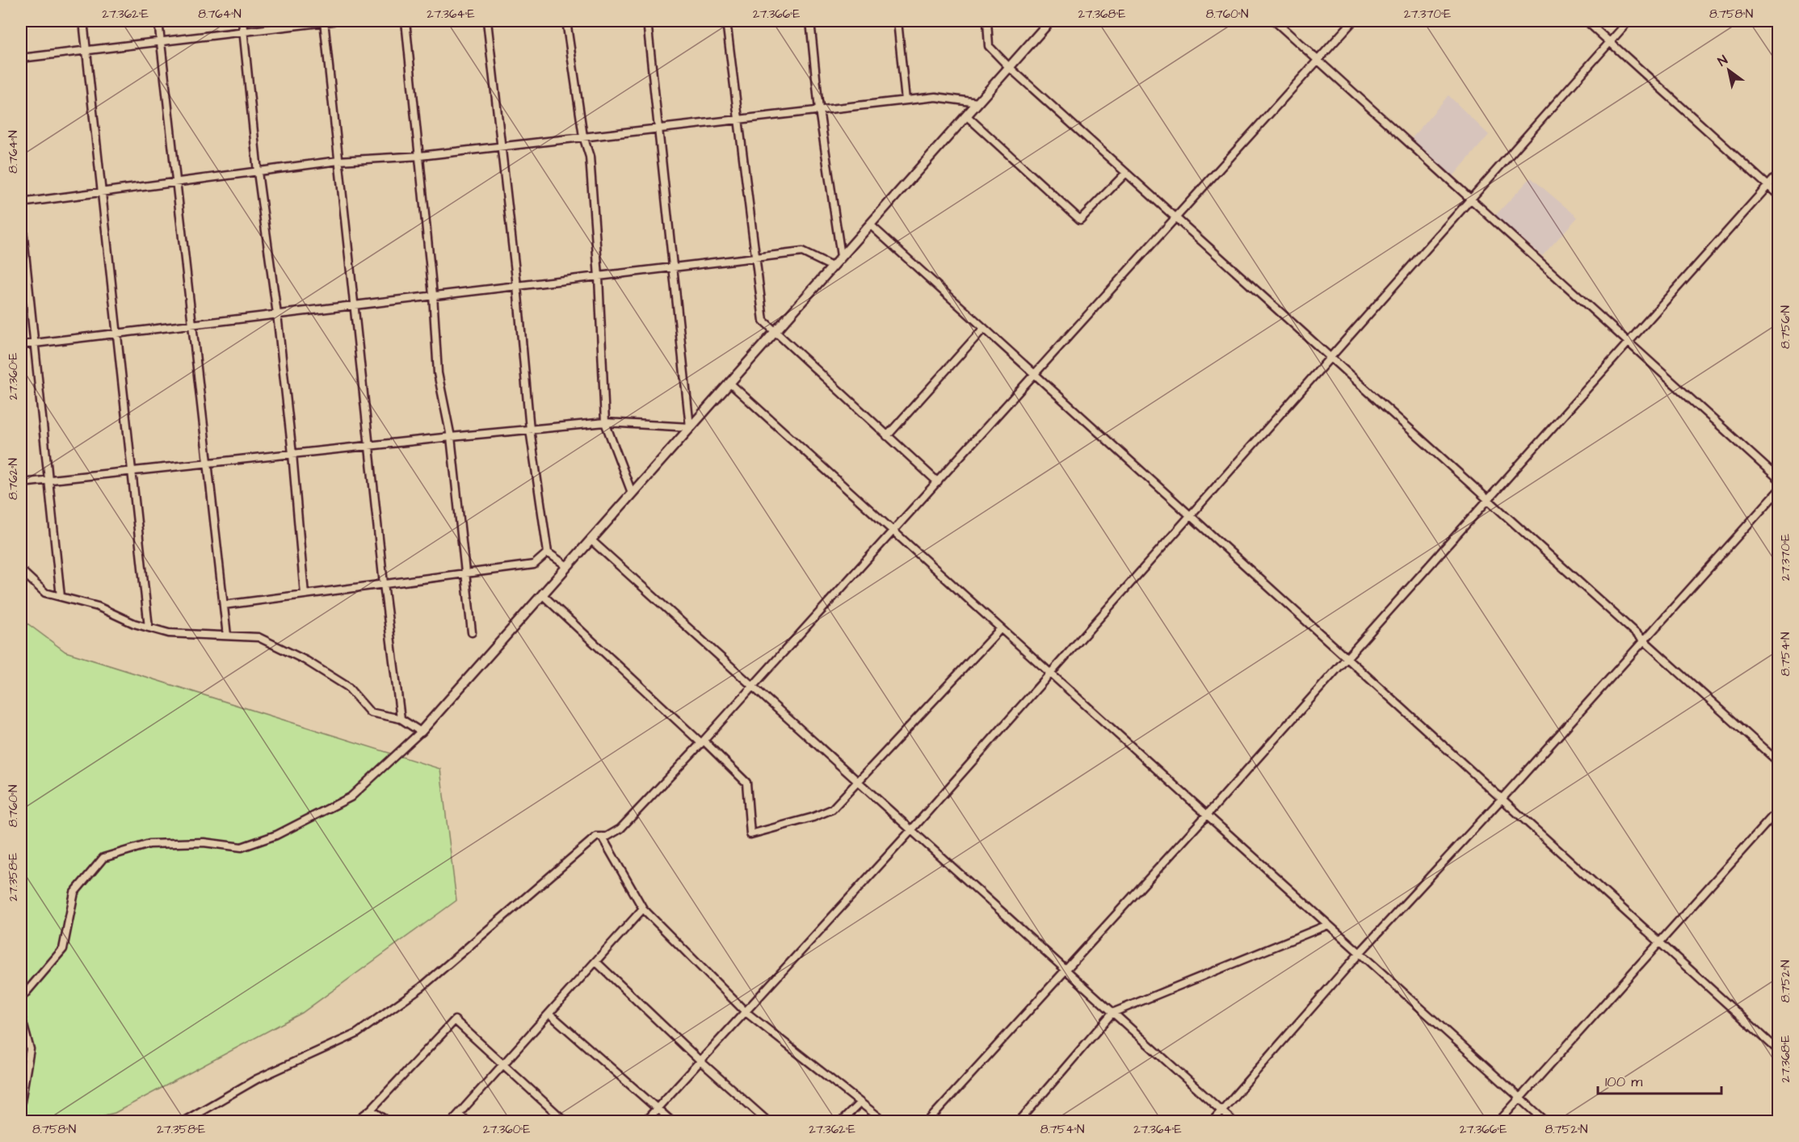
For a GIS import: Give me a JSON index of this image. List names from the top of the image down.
{
  "scale_bar": "100 m",
  "north": "top left",
  "coordinates": [
    "27.362°E",
    "8.764°N",
    "27.364°E",
    "27.366°E",
    "27.368°E",
    "8.760°N",
    "27.370°E",
    "8.758°N",
    "8.756°N",
    "27.360°E",
    "8.762°N",
    "8.754°N",
    "27.358°E",
    "8.752°N"
  ]
}
